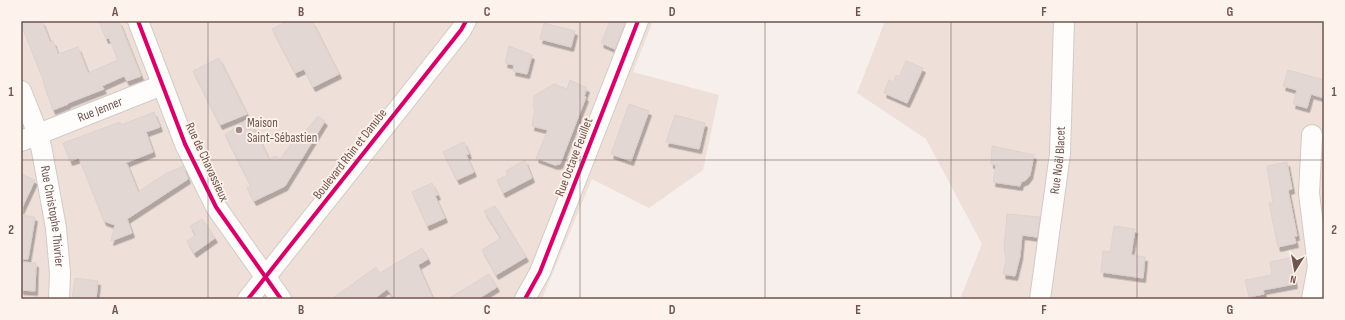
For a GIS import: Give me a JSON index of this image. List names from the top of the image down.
{
  "streets": {
    "street": [
      "Rue Jenner",
      "Boulevard Rhin et Danube",
      "Rue Octave Feuillet",
      "Rue Noël Blacet",
      "Rue de Chavassieux",
      "Rue Christophe Thivrier"
    ]
  },
  "crossings": [
    ["Rue Jenner", "Rue de Chavassieux"],
    ["Rue Jenner", "Rue Christophe Thivrier"],
    ["Boulevard Rhin et Danube", "Rue de Chavassieux"]
  ],
  "places": ["Maison Saint-Sébastien"],
  "north": "bottom",
  "grid": {
    "columns": [
      "A",
      "B",
      "C",
      "D",
      "E",
      "F",
      "G"
    ],
    "rows": ["1", "2"]
  }
}
